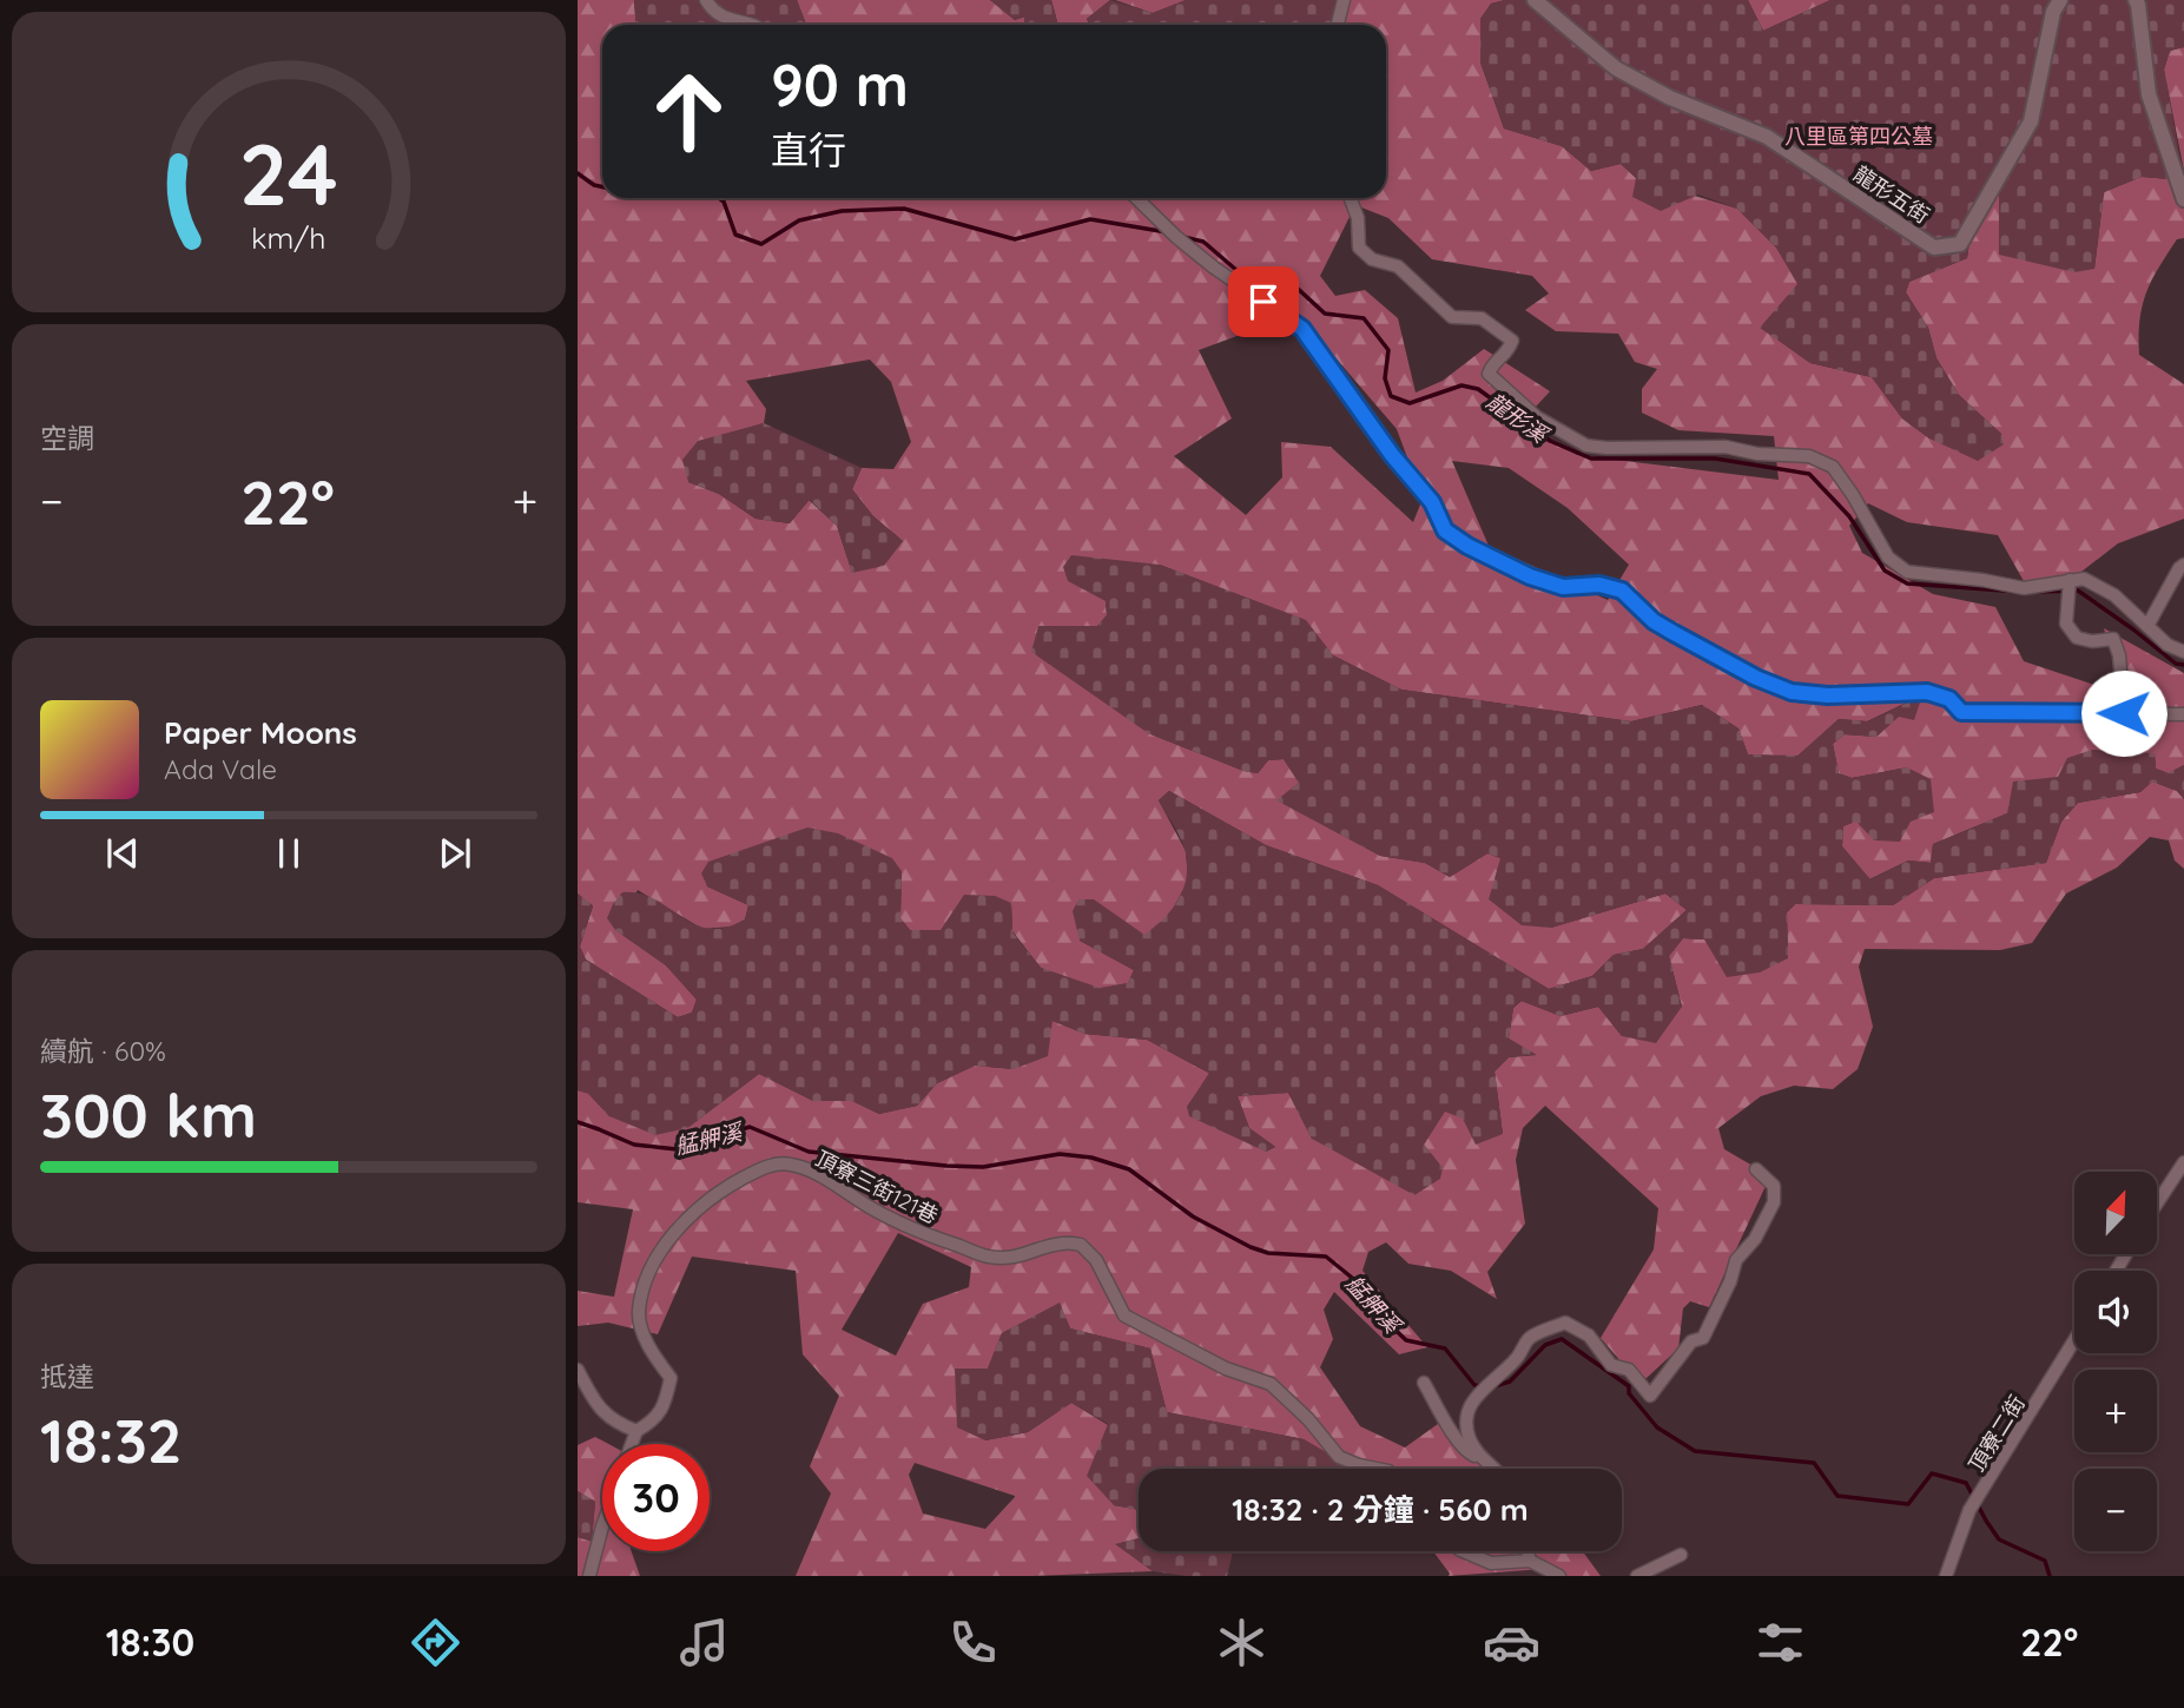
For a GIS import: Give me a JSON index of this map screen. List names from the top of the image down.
{
  "streets": {
    "street": ["龍形五街", "頂寮三街121巷", "頂寮二街"]
  },
  "water": ["龍形溪", "艋舺溪"],
  "parks": ["八里區第四公墓"],
  "north": "top right",
  "page": {
    "turn": ["90 m", "直行"],
    "tile": [
      "空調",
      ["續航 · 60%", "300 km"],
      ["抵達", "18:32"]
    ],
    "heat": ["−", "22°", "+"],
    "song": ["Paper Moons", "Ada Vale"],
    "map_buttons": ["+", "−"],
    "limit": "30",
    "trip": "18:32 · 2 分鐘 · 560 m",
    "tabs": ["18:30", "22°"],
    "gauge": ["24", "km/h"]
  }
}
